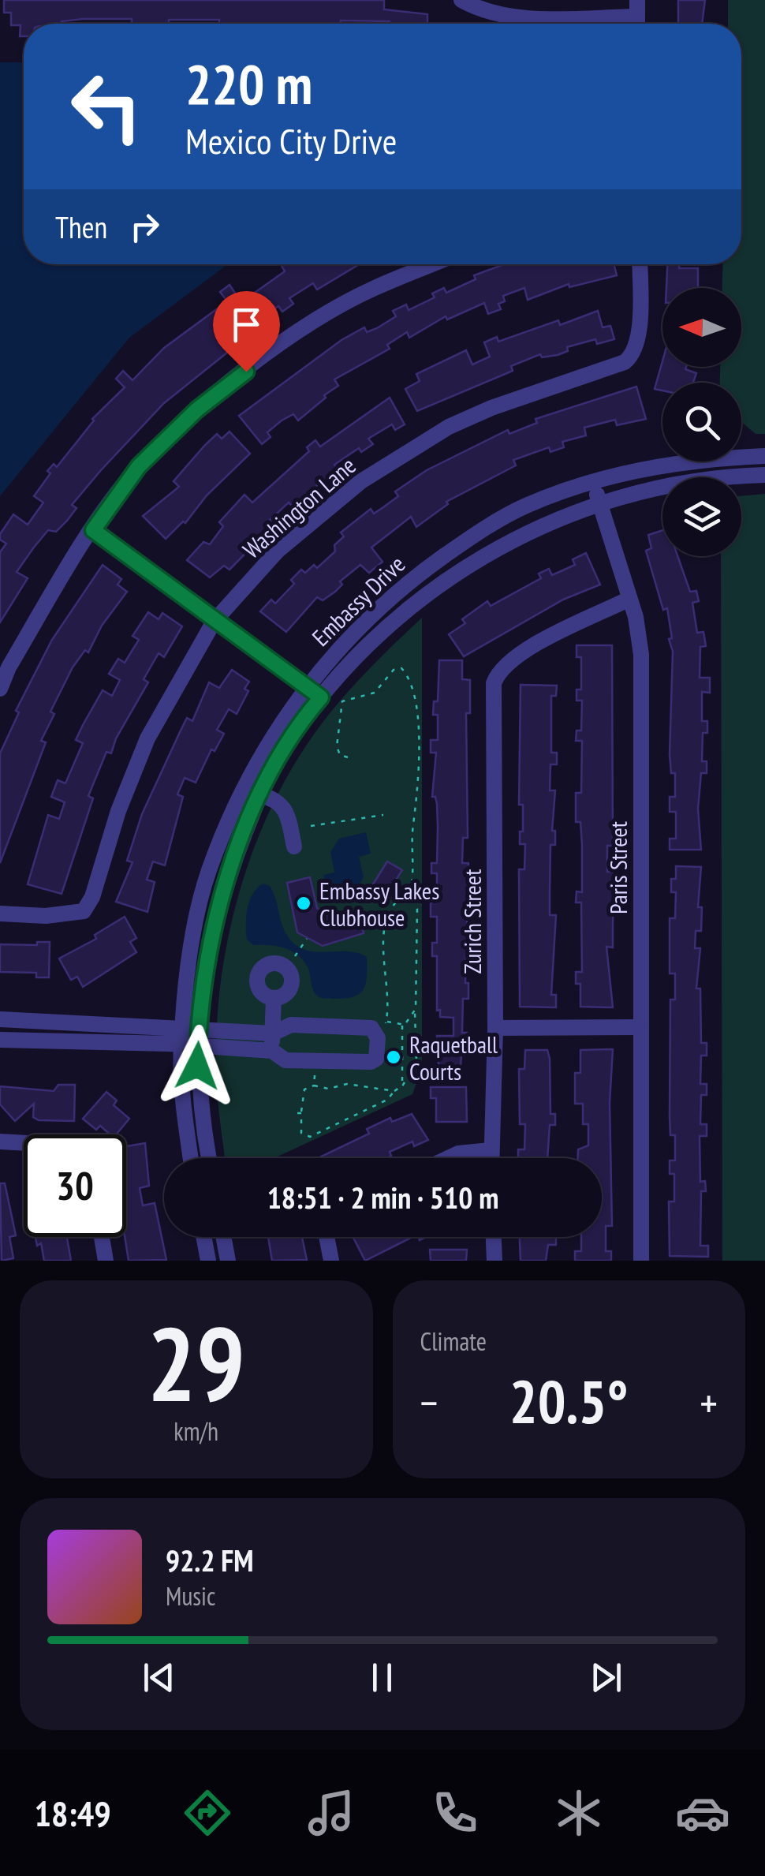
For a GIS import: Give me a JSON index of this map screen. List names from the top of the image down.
{
  "streets": {
    "street": [
      "Washington Lane",
      "Embassy Drive",
      "Paris Street",
      "Zurich Street"
    ]
  },
  "crossings": [
    ["Embassy Drive", "Paris Street"],
    ["Paris Street", "Zurich Street"]
  ],
  "places": ["Embassy Lakes Clubhouse", "Raquetball Courts"],
  "north": "left",
  "page": {
    "turn": ["220 m", "Mexico City Drive"],
    "then": "Then",
    "limit": "30",
    "trip": "18:51 · 2 min · 510 m",
    "tile": [
      ["29", "km/h"],
      "Climate"
    ],
    "heat": ["−", "20.5°", "+"],
    "song": ["92.2 FM", "Music"],
    "tabs": "18:49"
  }
}
